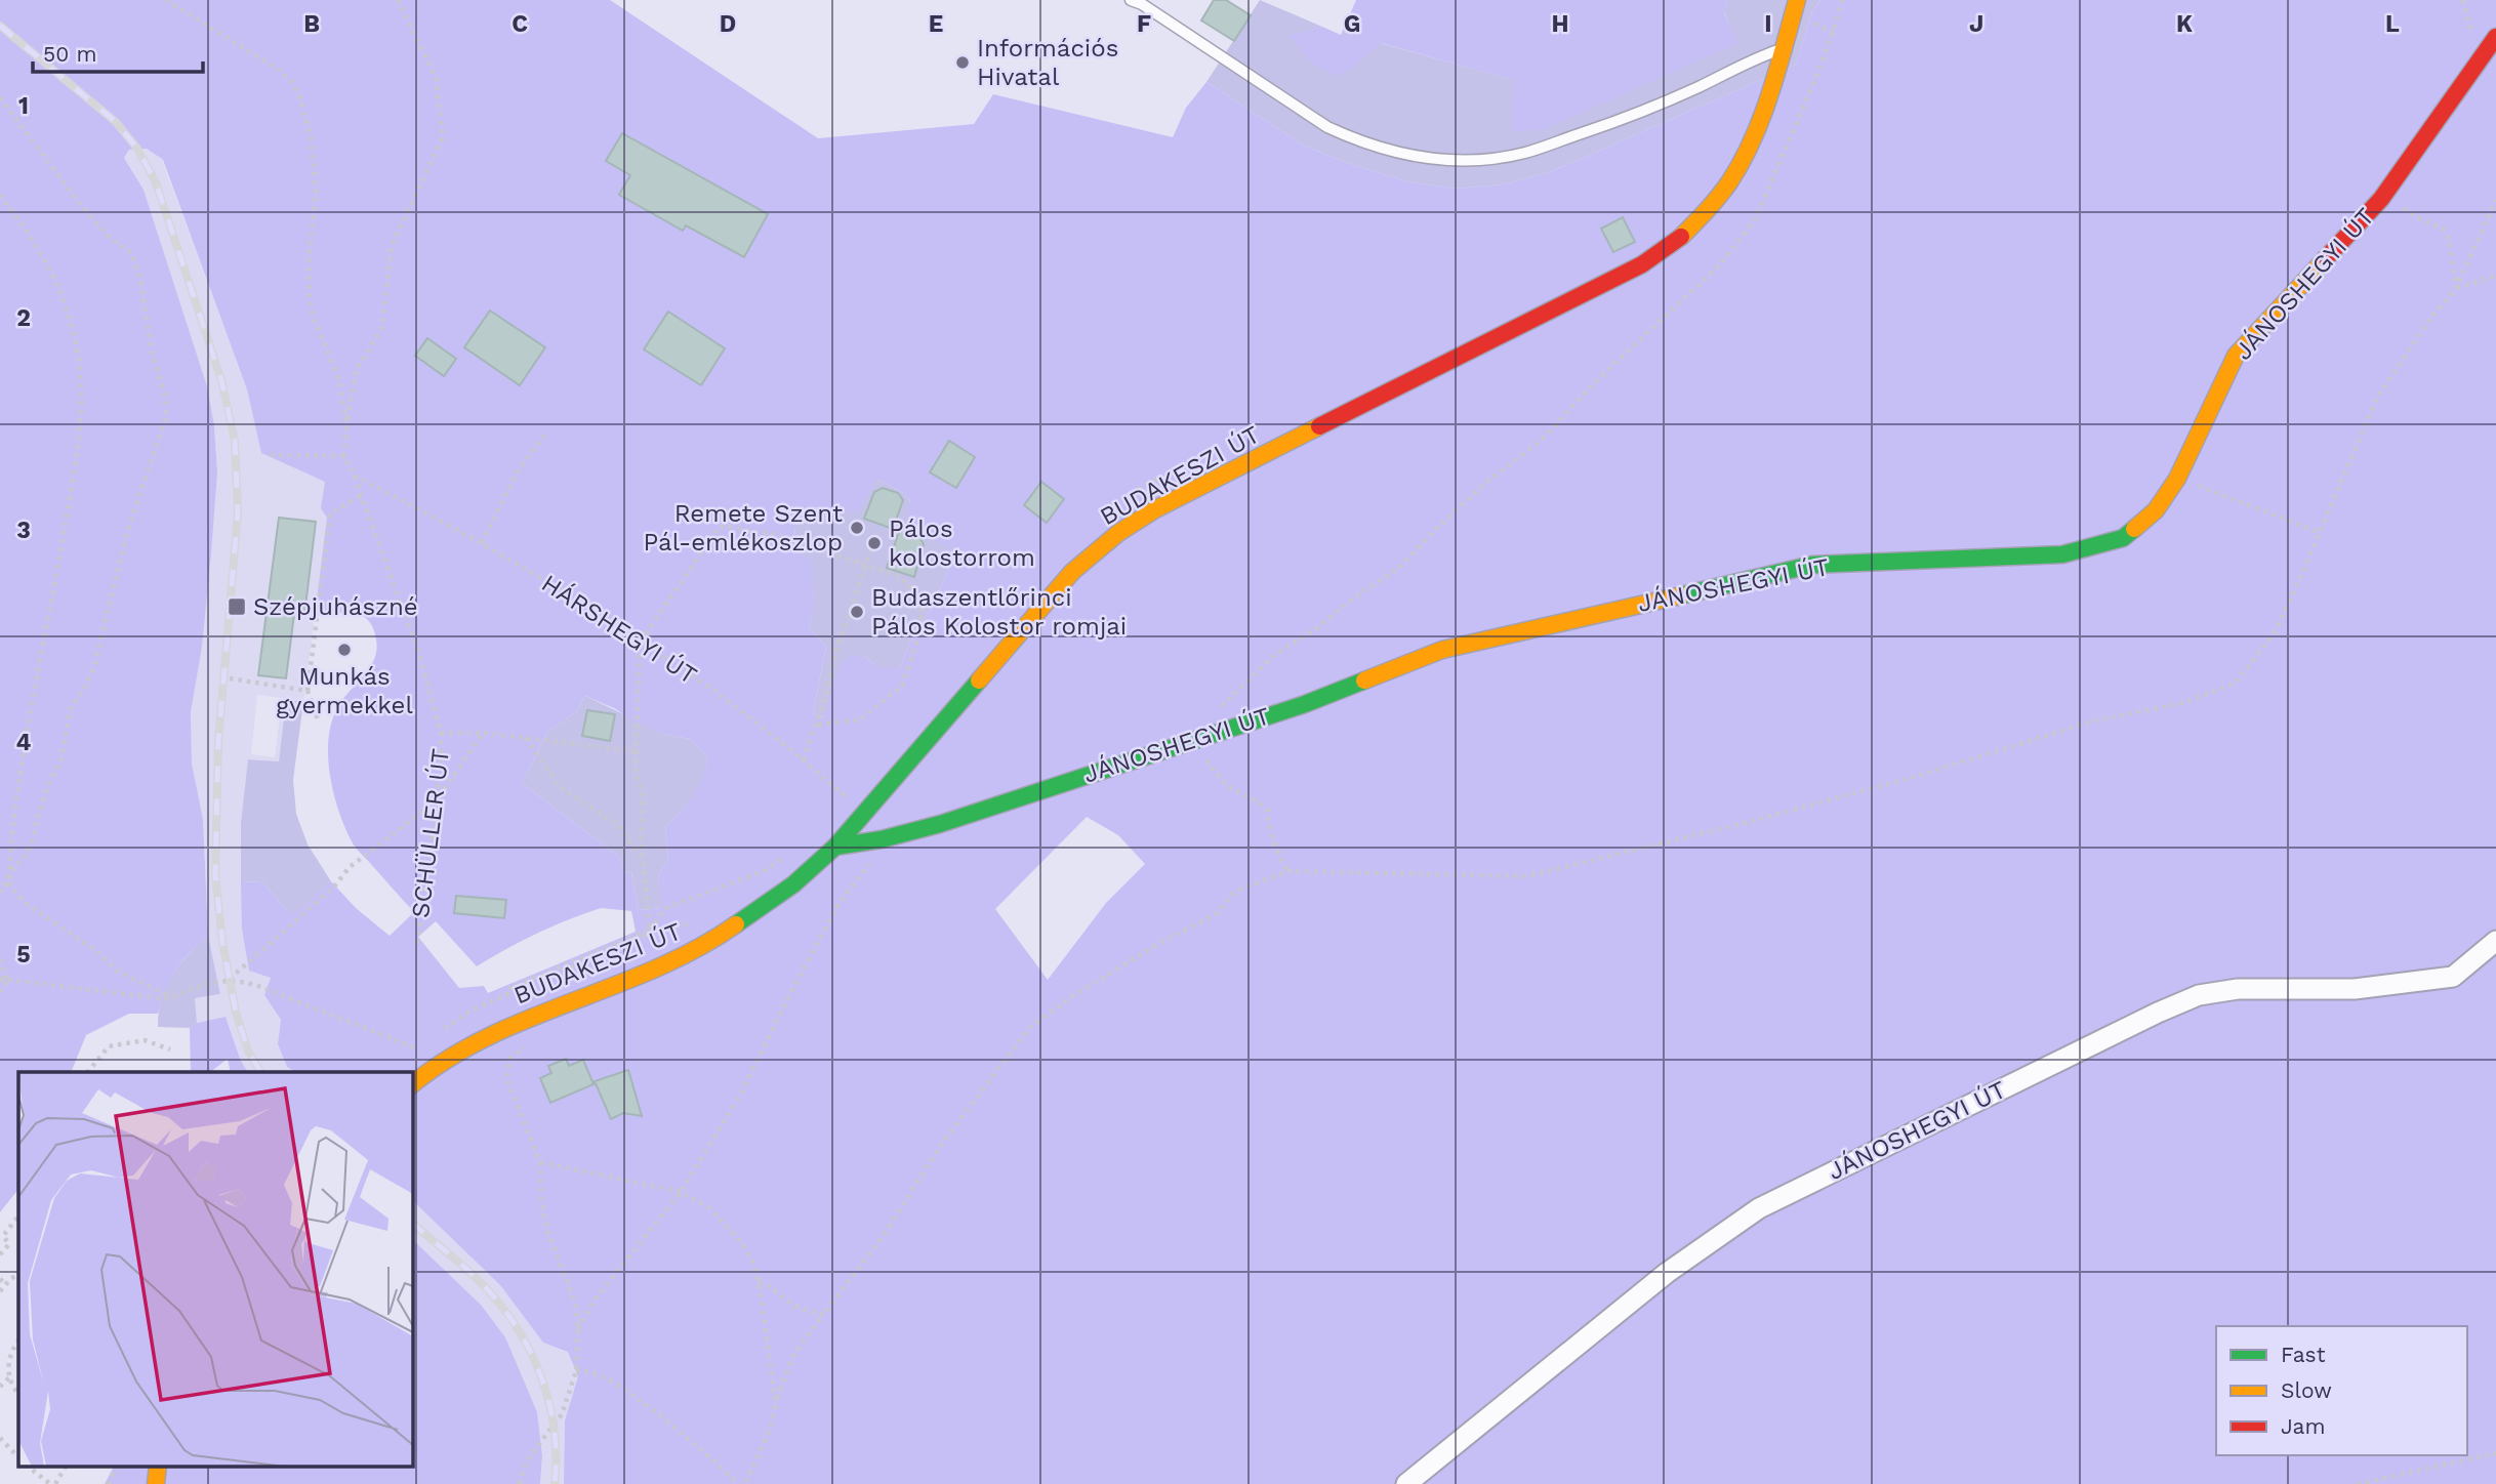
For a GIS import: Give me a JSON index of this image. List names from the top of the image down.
{
  "streets": {
    "street": ["JÁNOSHEGYI ÚT", "BUDAKESZI ÚT"],
    "path": ["HÁRSHEGYI ÚT", "SCHÜLLER ÚT"]
  },
  "crossings": [
    ["JÁNOSHEGYI ÚT", "BUDAKESZI ÚT"],
    ["BUDAKESZI ÚT", "HÁRSHEGYI ÚT"],
    ["HÁRSHEGYI ÚT", "SCHÜLLER ÚT"]
  ],
  "places": {
    "other": [
      "Információs Hivatal",
      "Remete Szent Pál-emlékoszlop",
      "Pálos kolostorrom",
      "Budaszentlőrinci Pálos Kolostor romjai",
      "Munkás gyermekkel"
    ],
    "transit": ["Szépjuhászné"]
  },
  "legend": ["Fast", "Slow", "Jam"],
  "scale_bar": "50 m",
  "grid": {
    "columns": [
      "B",
      "C",
      "D",
      "E",
      "F",
      "G",
      "H",
      "I",
      "J",
      "K",
      "L"
    ],
    "rows": [
      "1",
      "2",
      "3",
      "4",
      "5"
    ]
  }
}
